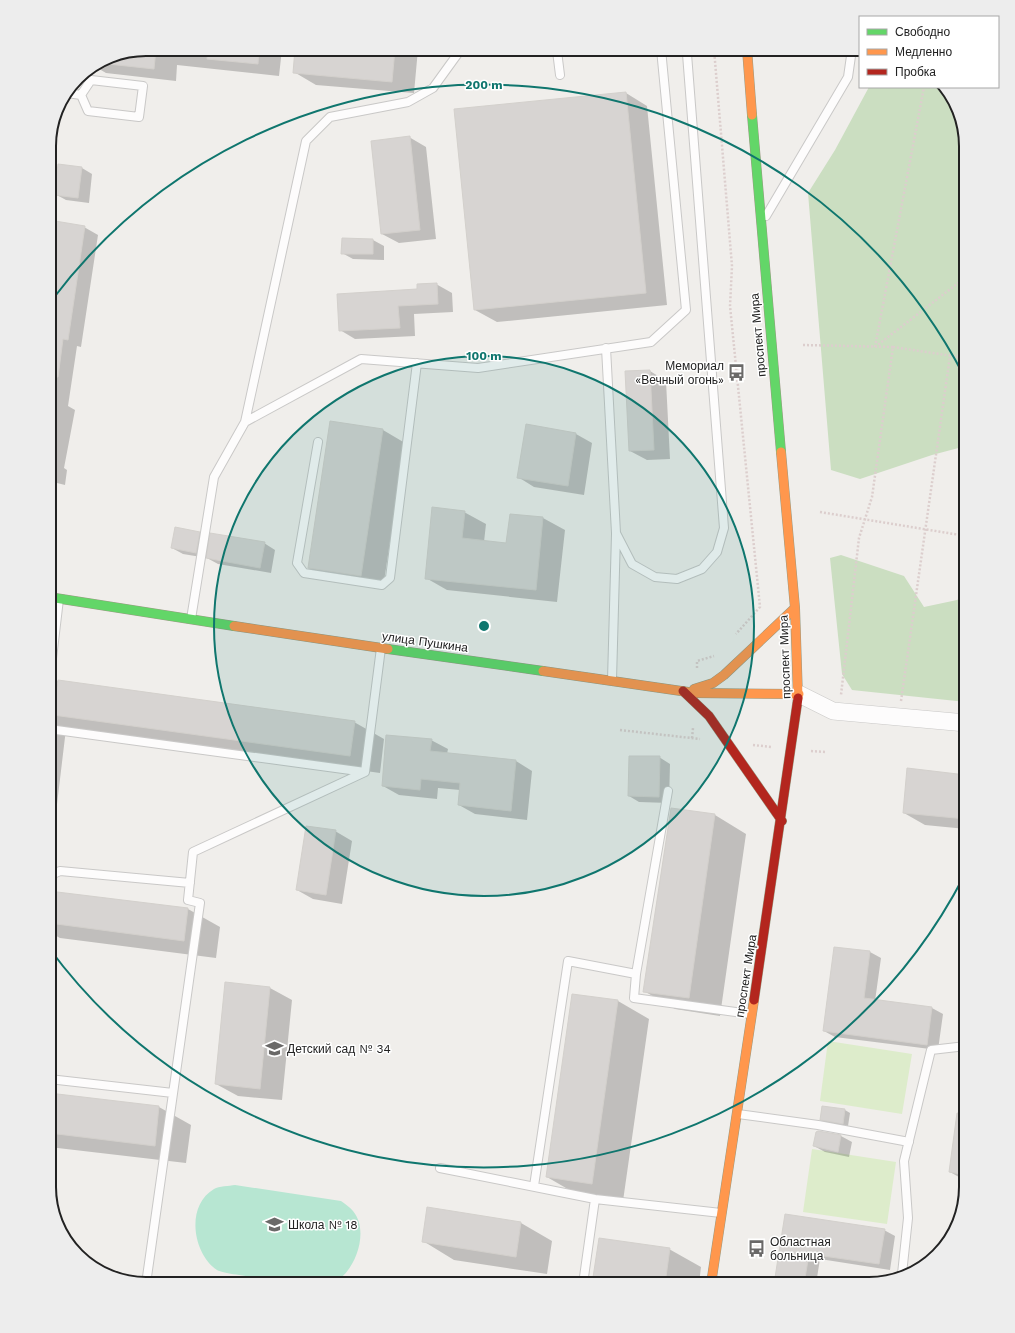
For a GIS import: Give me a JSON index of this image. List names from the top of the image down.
{
  "streets": {
    "main road": ["проспект Мира", "улица Пушкина"]
  },
  "crossings": [
    ["проспект Мира", "улица Пушкина"]
  ],
  "places": {
    "bus stop": ["Мемориал «Вечный огонь»", "Областная больница"],
    "school or university": ["Детский сад № 34", "Школа № 18"]
  },
  "legend": ["Свободно", "Медленно", "Пробка"],
  "rings": ["200 m", "100 m"]
}
